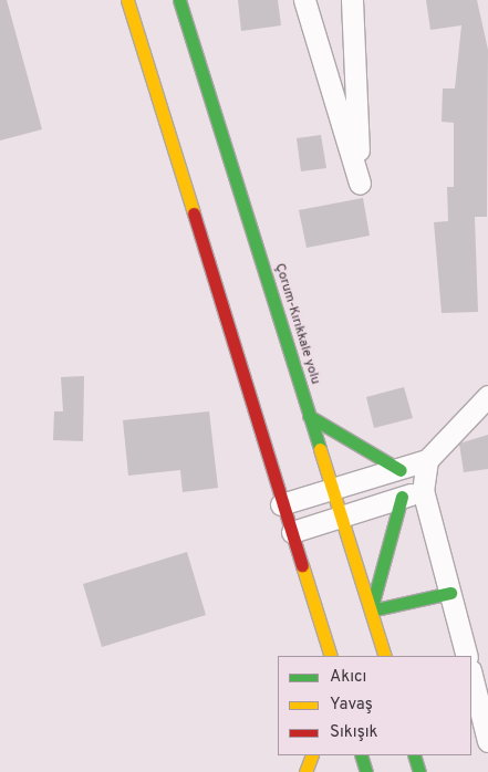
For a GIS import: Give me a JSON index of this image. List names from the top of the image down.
{
  "streets": {
    "highway": ["Çorum-Kırıkkale yolu"]
  },
  "legend": ["Akıcı", "Yavaş", "Sıkışık"]
}
